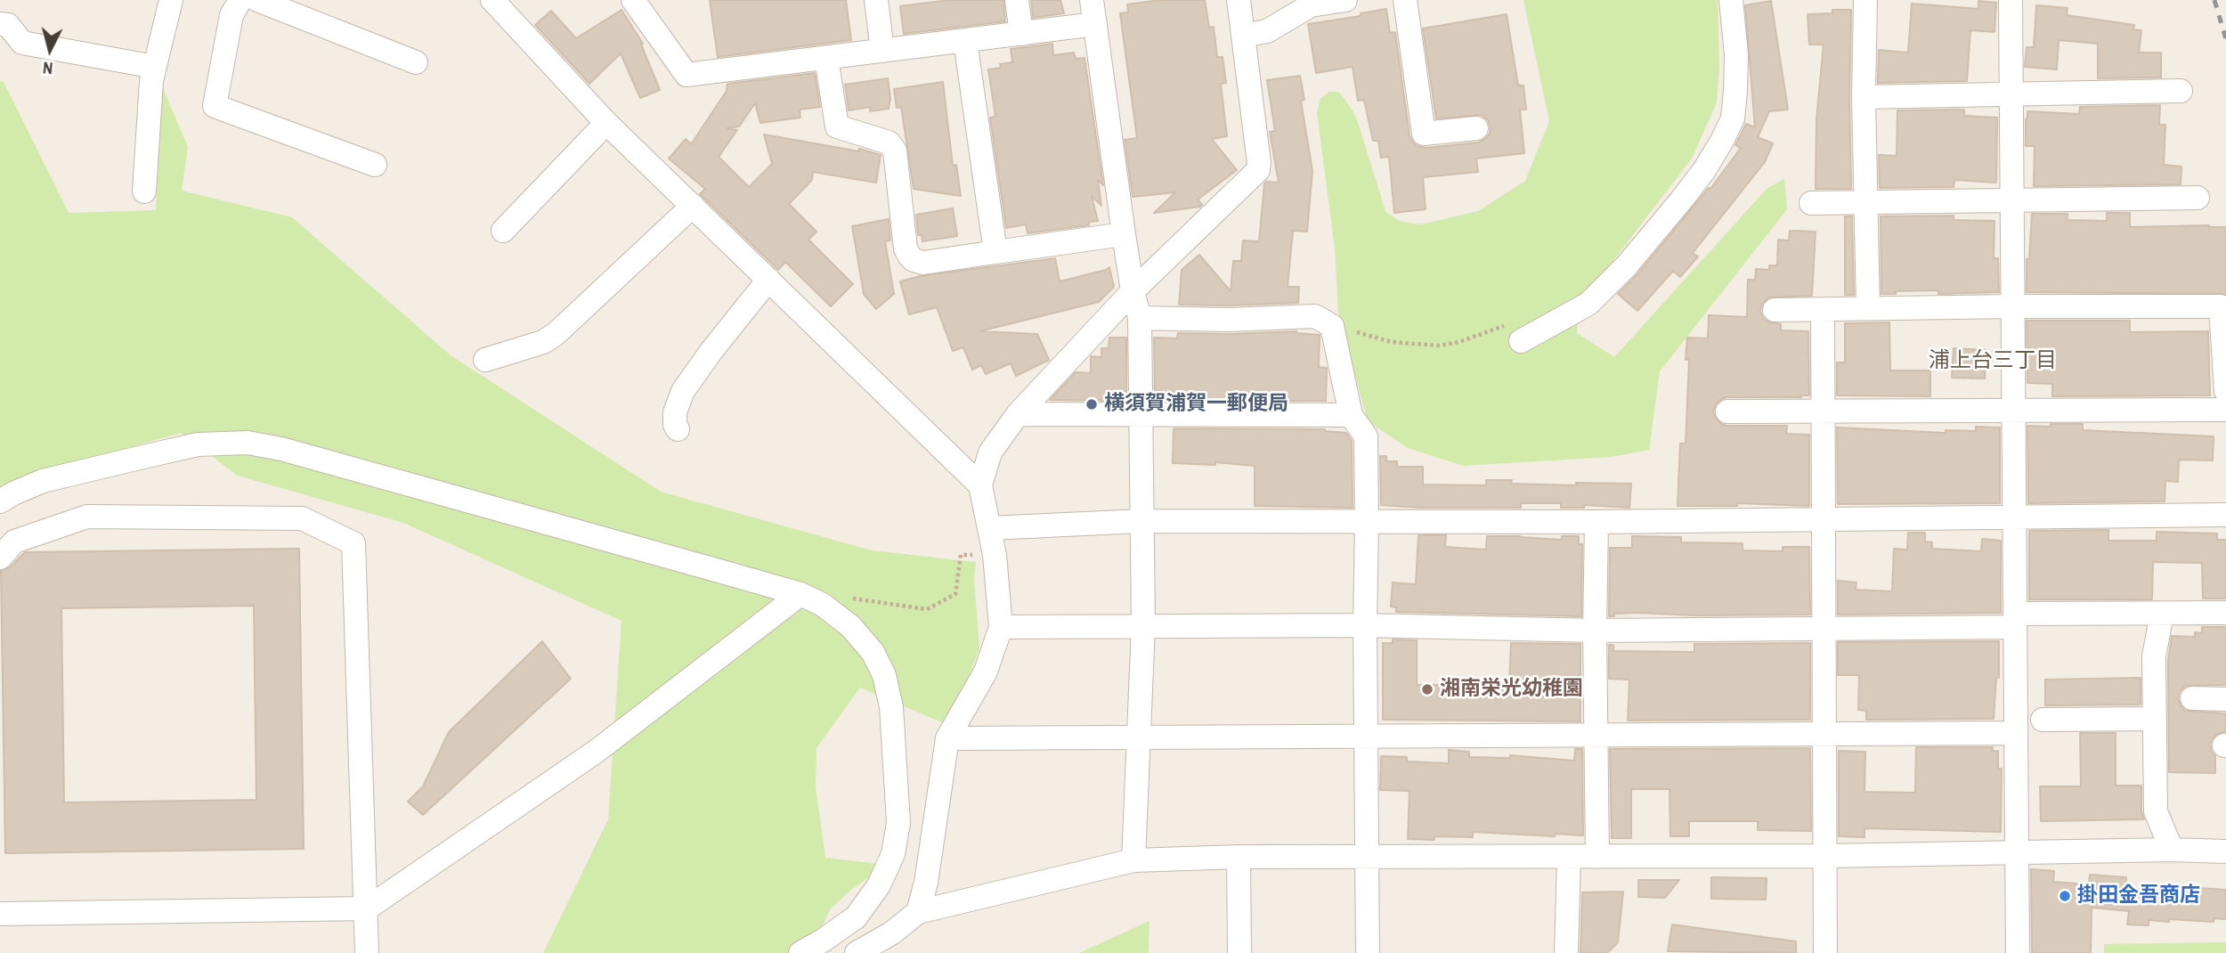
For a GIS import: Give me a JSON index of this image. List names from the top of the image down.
{
  "districts": ["浦上台三丁目"],
  "places": ["横須賀浦賀一郵便局", "湘南栄光幼稚園", "掛田金吾商店"],
  "north": "bottom"
}
